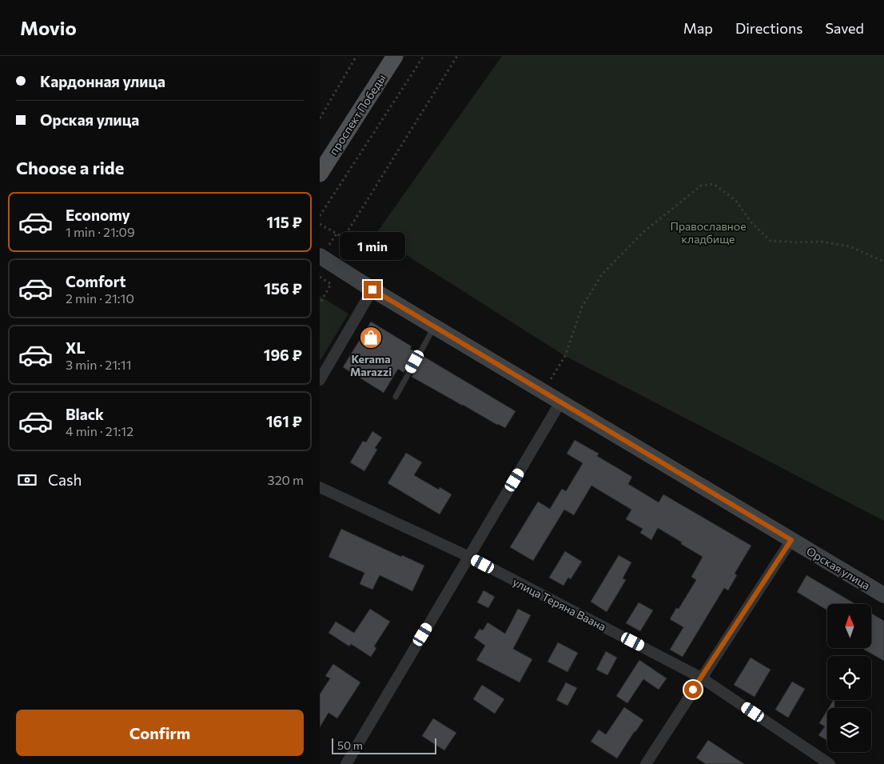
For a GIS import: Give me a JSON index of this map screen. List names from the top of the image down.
{
  "streets": {
    "main road": ["проспект Победы", "Орская улица"],
    "street": ["улица Теряна Ваана"]
  },
  "parks": ["Православное кладбище"],
  "places": {
    "shop": ["Kerama Marazzi"]
  },
  "scale_bar": "50 m",
  "north": "top",
  "page": {
    "header": "Movio",
    "nav": ["Map", "Directions", "Saved"],
    "banner": ["Кардонная улица", "Орская улица"],
    "heading": "Choose a ride",
    "list": [
      {
        "name": "Economy",
        "note": "1 min · 21:09",
        "value": "115 ₽"
      },
      {
        "name": "Comfort",
        "note": "2 min · 21:10",
        "value": "156 ₽"
      },
      {
        "name": "XL",
        "note": "3 min · 21:11",
        "value": "196 ₽"
      },
      {
        "name": "Black",
        "note": "4 min · 21:12",
        "value": "161 ₽"
      }
    ],
    "bubble": "1 min",
    "pay": ["Cash", "320 m"],
    "buttons": "Confirm",
    "scale": "50 m"
  }
}
